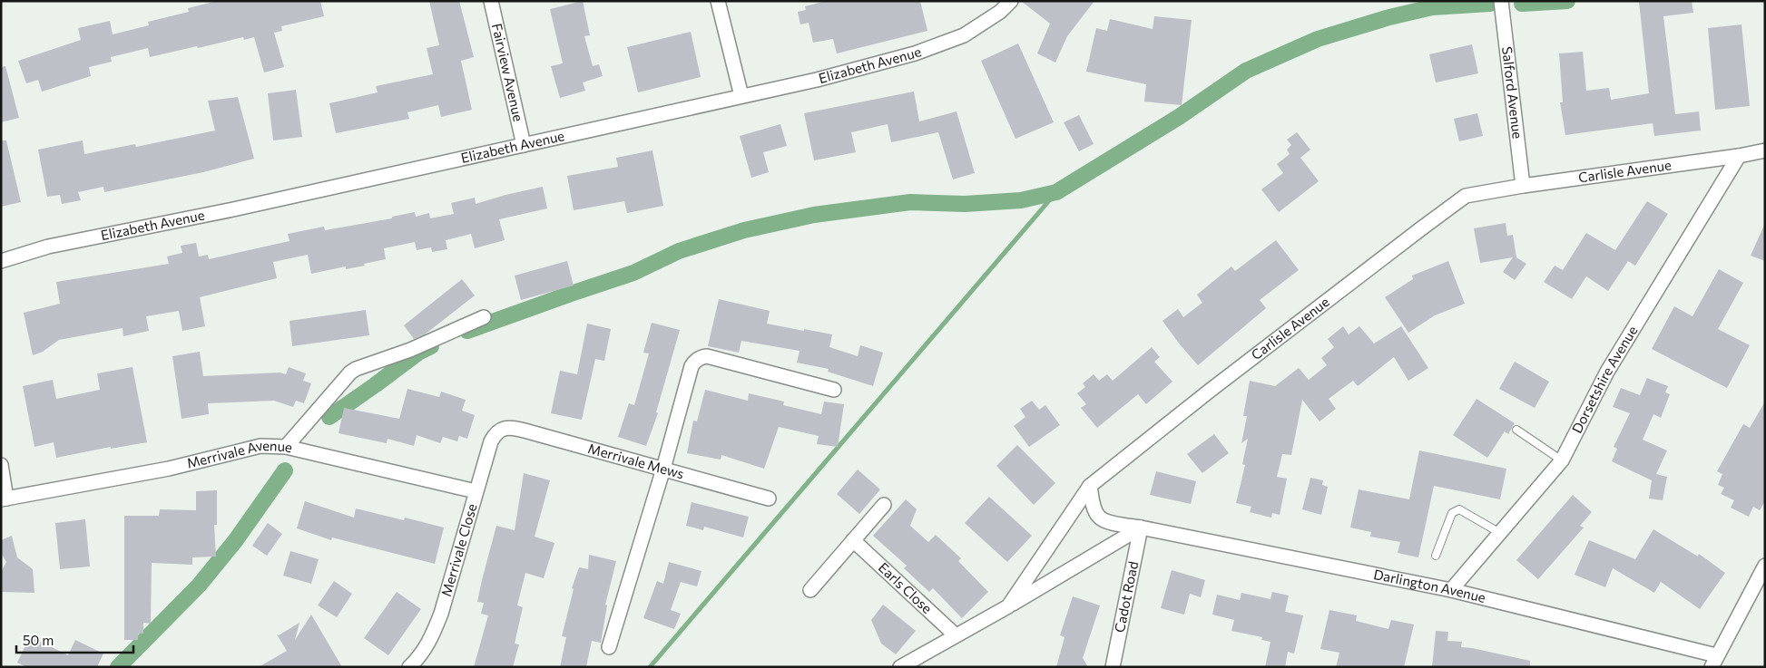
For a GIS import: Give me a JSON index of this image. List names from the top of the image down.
{
  "streets": {
    "street": [
      "Elizabeth Avenue",
      "Fairview Avenue",
      "Salford Avenue",
      "Carlisle Avenue",
      "Dorsetshire Avenue",
      "Merrivale Avenue",
      "Merrivale Mews",
      "Merrivale Close",
      "Darlington Avenue",
      "Earls Close",
      "Cadot Road"
    ]
  },
  "crossings": [
    ["Elizabeth Avenue", "Fairview Avenue"],
    ["Salford Avenue", "Carlisle Avenue"],
    ["Carlisle Avenue", "Dorsetshire Avenue"],
    ["Carlisle Avenue", "Darlington Avenue"],
    ["Carlisle Avenue", "Earls Close"],
    ["Dorsetshire Avenue", "Darlington Avenue"],
    ["Merrivale Avenue", "Merrivale Close"],
    ["Merrivale Mews", "Merrivale Close"],
    ["Darlington Avenue", "Cadot Road"]
  ],
  "scale_bar": "50 m"
}
